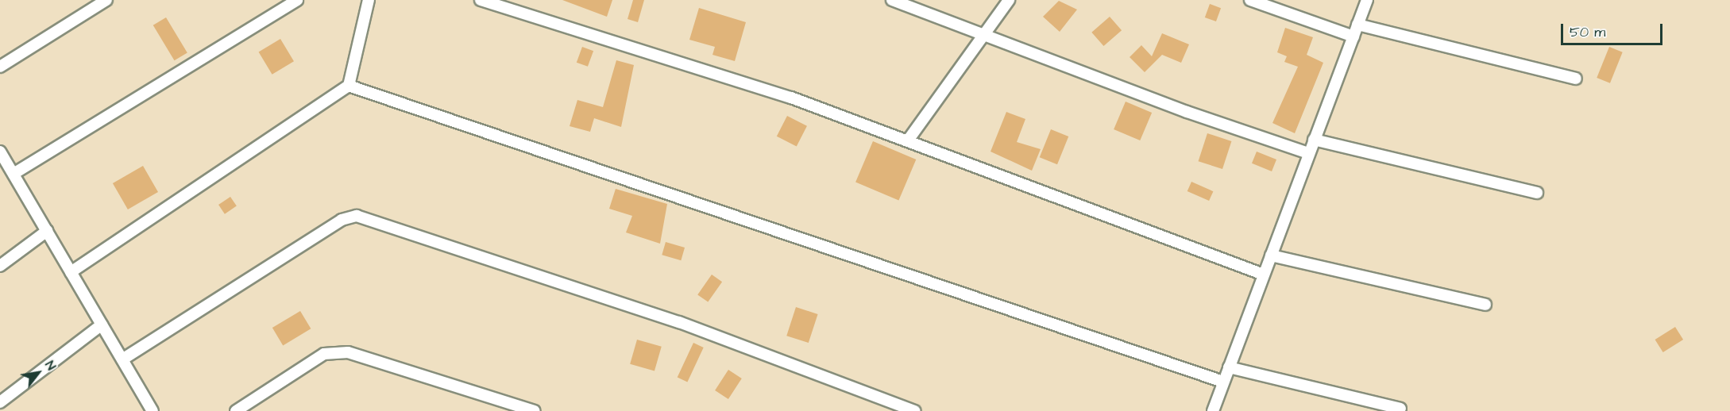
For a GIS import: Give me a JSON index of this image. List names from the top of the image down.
{
  "scale_bar": "50 m",
  "north": "top right"
}
